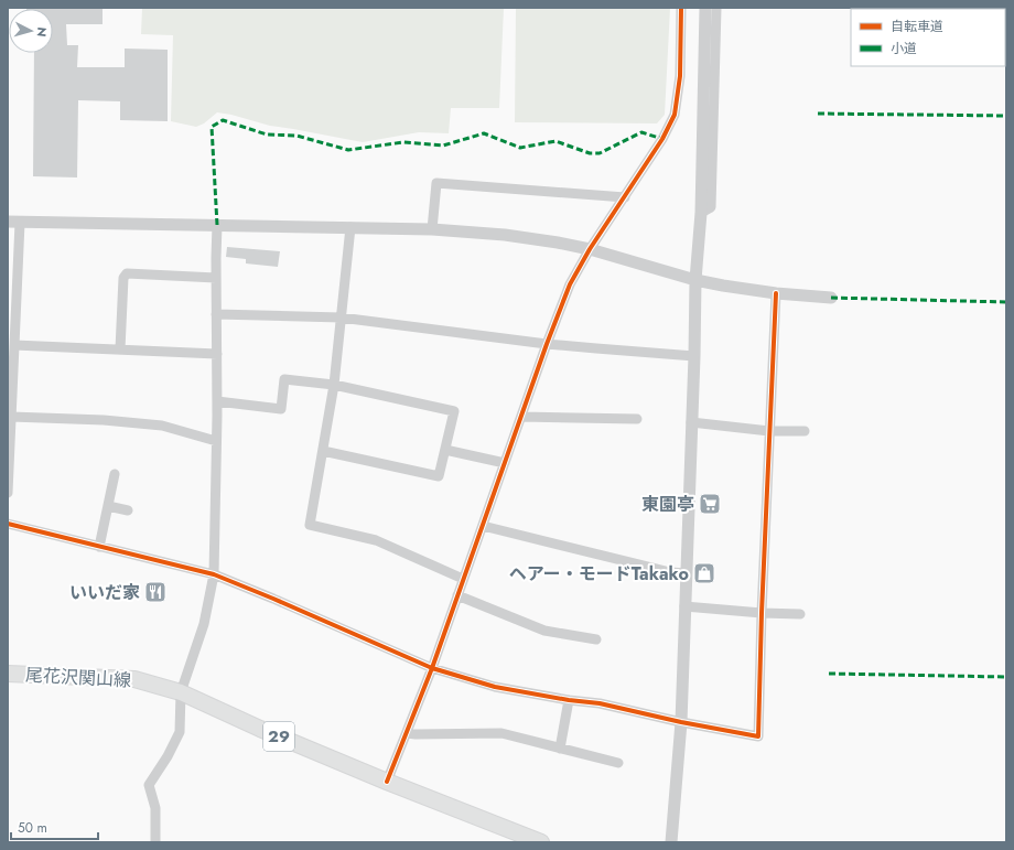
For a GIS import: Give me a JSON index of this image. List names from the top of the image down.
{
  "streets": {
    "main road": ["尾花沢関山線", "29"]
  },
  "places": {
    "supermarket": ["東園亭"],
    "shop": ["ヘアー・モードTakako"],
    "restaurant": ["いいだ家"]
  },
  "legend": ["自転車道", "小道"],
  "scale_bar": "50 m",
  "north": "right"
}
